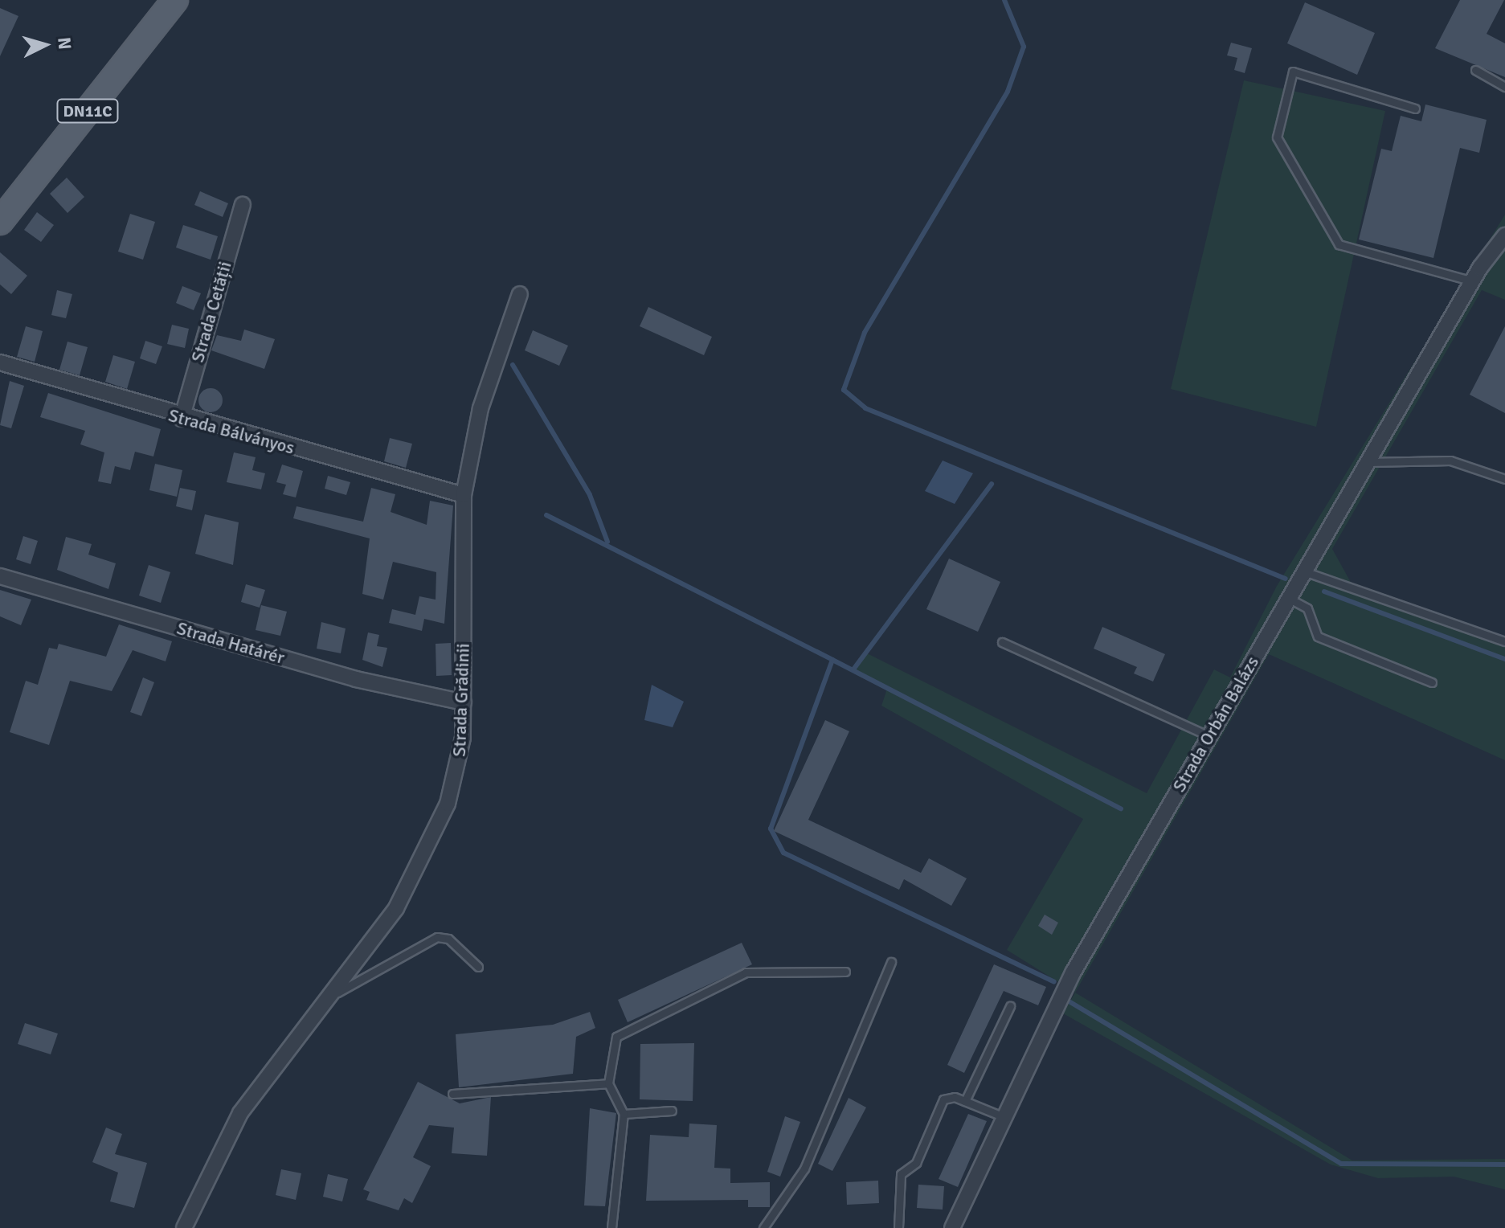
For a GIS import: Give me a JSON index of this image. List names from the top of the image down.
{
  "streets": {
    "main road": ["DN11C"],
    "street": [
      "Strada Cetății",
      "Strada Bálványos",
      "Strada Határér",
      "Strada Grădinii",
      "Strada Orbán Balázs"
    ]
  },
  "crossings": [
    ["Strada Cetății", "Strada Bálványos"],
    ["Strada Bálványos", "Strada Grădinii"],
    ["Strada Határér", "Strada Grădinii"]
  ],
  "north": "right"
}
